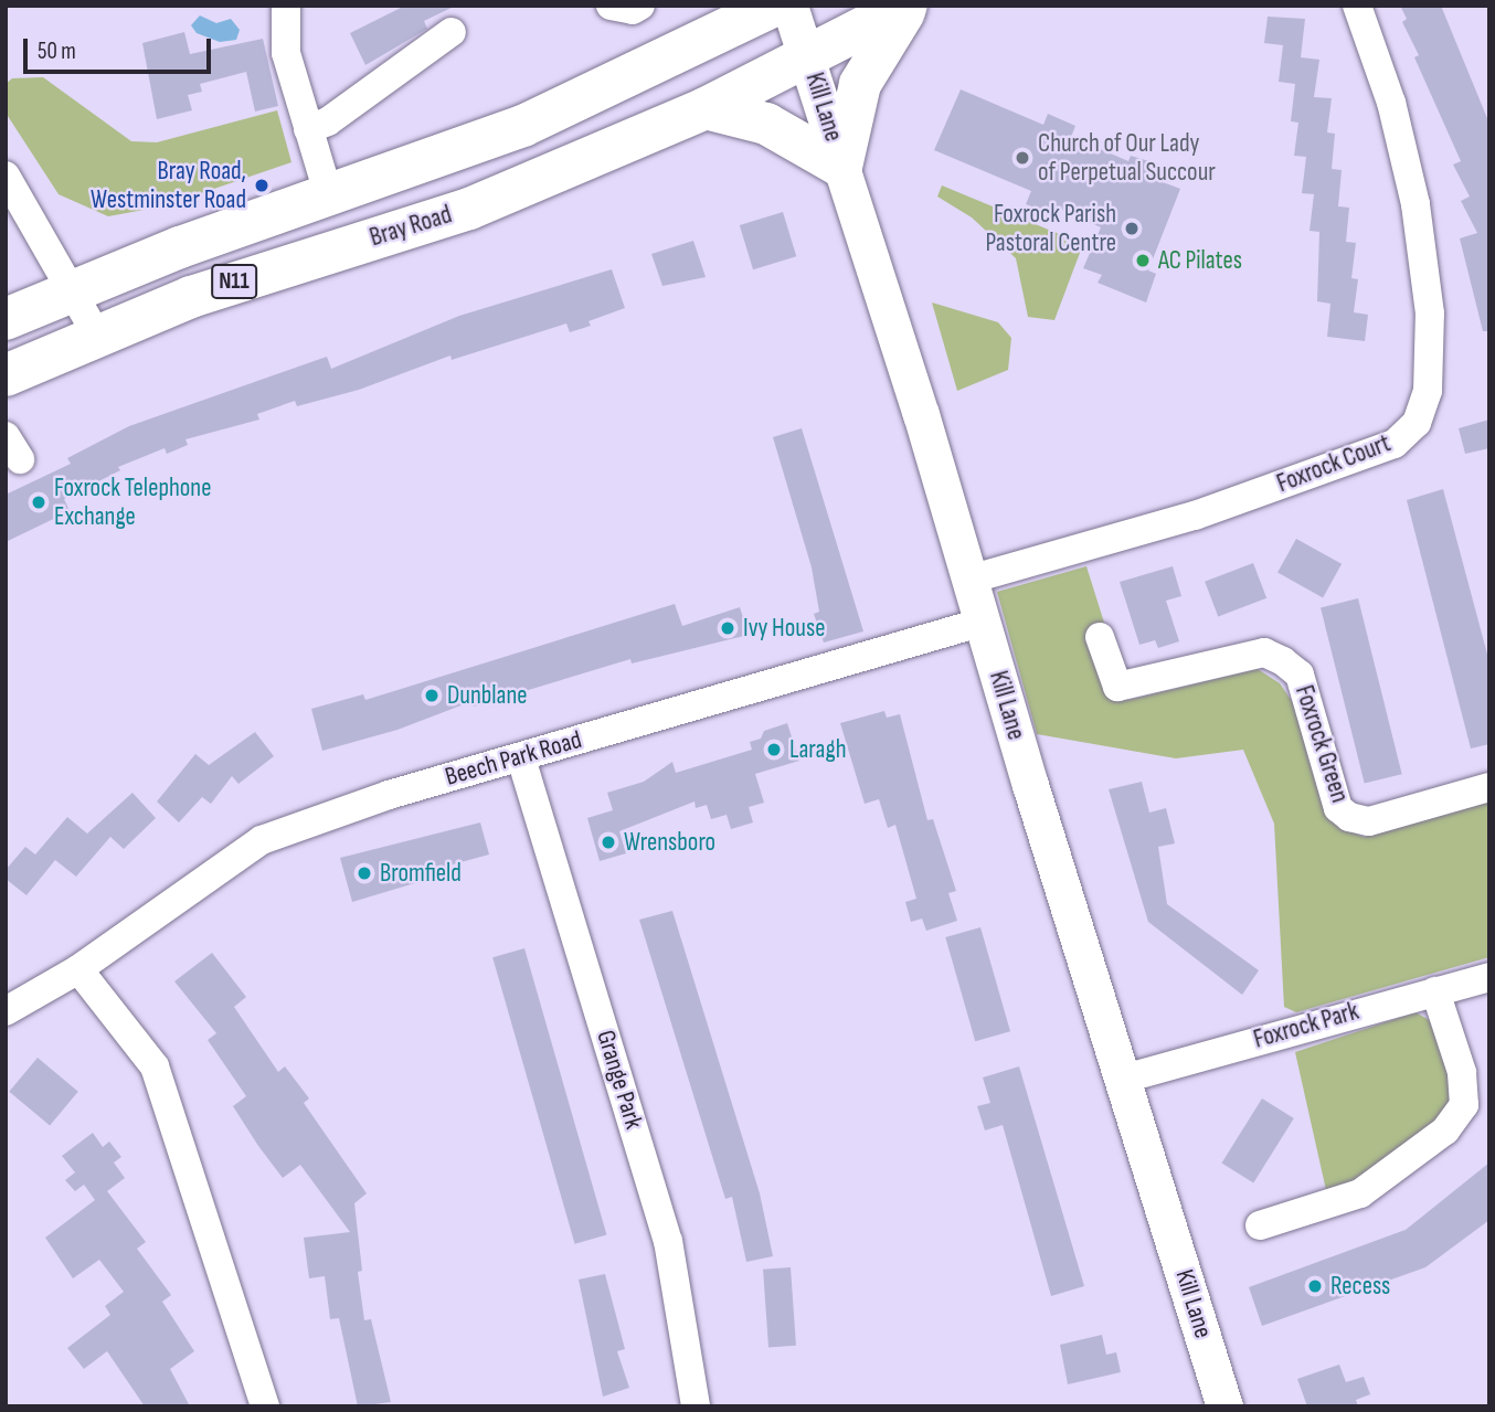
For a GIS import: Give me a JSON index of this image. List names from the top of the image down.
{
  "streets": {
    "highway": ["Bray Road", "N11"],
    "main road": ["Kill Lane"],
    "street": [
      "Foxrock Court",
      "Foxrock Green",
      "Beech Park Road",
      "Foxrock Park",
      "Grange Park"
    ]
  },
  "crossings": [
    ["Kill Lane", "Bray Road"],
    ["Kill Lane", "N11"],
    ["Kill Lane", "Foxrock Court"],
    ["Kill Lane", "Beech Park Road"],
    ["Kill Lane", "Foxrock Park"],
    ["Bray Road", "N11"],
    ["Beech Park Road", "Grange Park"]
  ],
  "places": [
    "Church of Our Lady of Perpetual Succour",
    "Bray Road, Westminster Road",
    "Foxrock Parish Pastoral Centre",
    "AC Pilates",
    "Foxrock Telephone Exchange",
    "Ivy House",
    "Dunblane",
    "Laragh",
    "Wrensboro",
    "Bromfield",
    "Recess"
  ],
  "scale_bar": "50 m"
}
